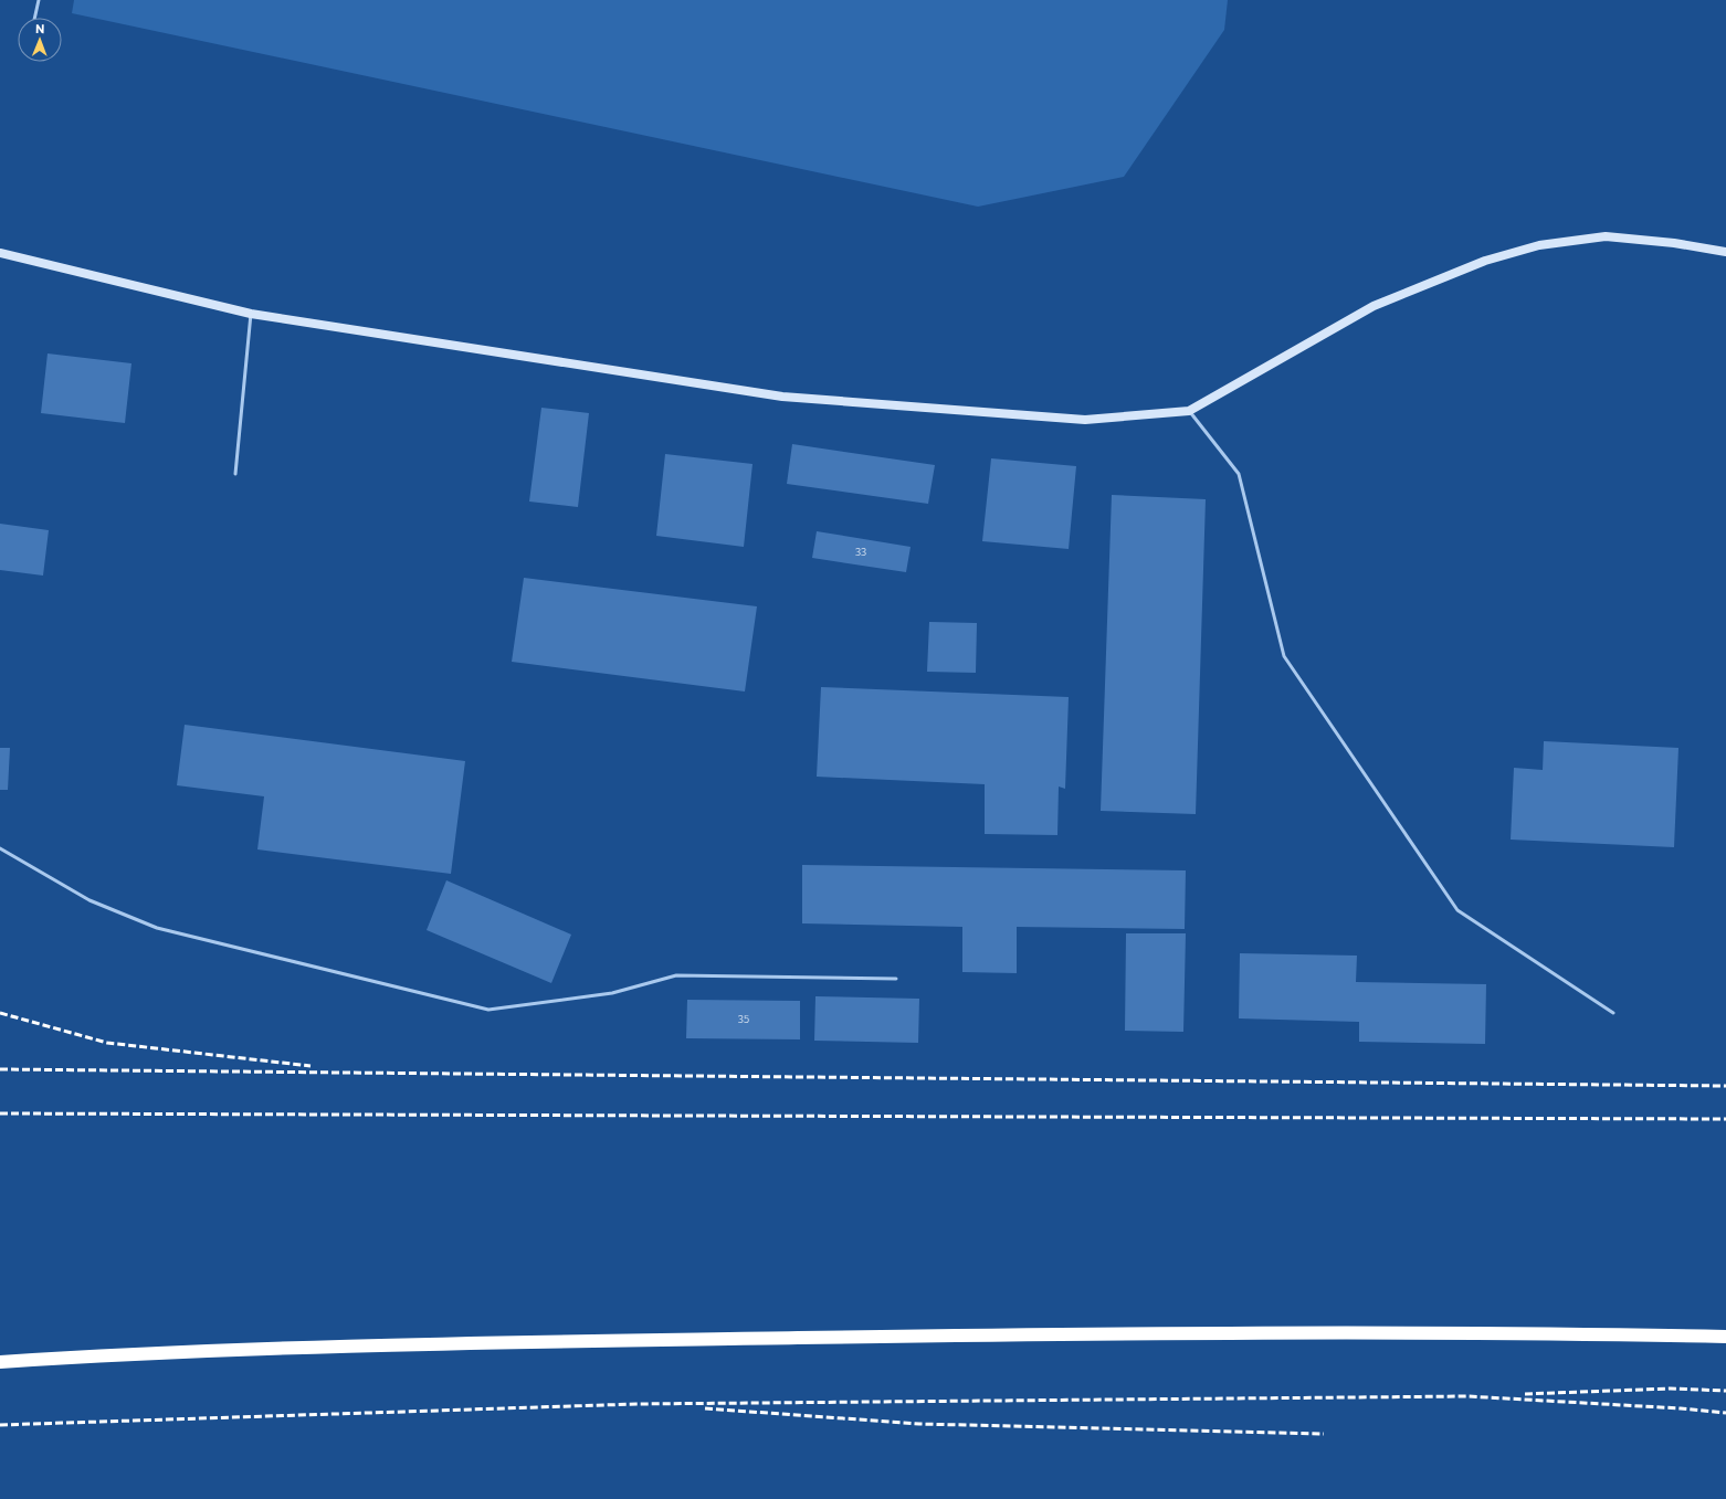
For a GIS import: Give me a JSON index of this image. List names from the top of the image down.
{
  "house_numbers": ["33", "35"],
  "north": "top"
}
